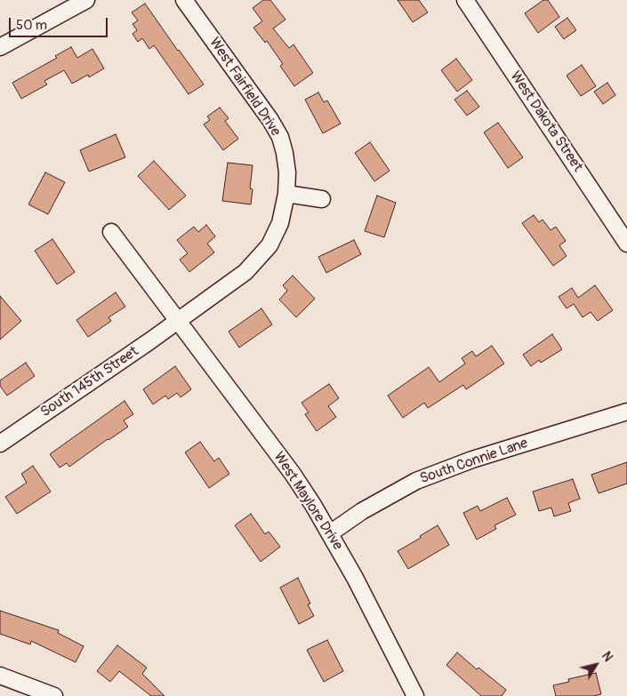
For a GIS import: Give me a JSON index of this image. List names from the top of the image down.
{
  "streets": {
    "street": [
      "West Fairfield Drive",
      "West Dakota Street",
      "South 145th Street",
      "South Connie Lane",
      "West Maylore Drive"
    ]
  },
  "crossings": [
    ["West Fairfield Drive", "South 145th Street"],
    ["West Fairfield Drive", "West Maylore Drive"],
    ["South 145th Street", "West Maylore Drive"],
    ["South Connie Lane", "West Maylore Drive"]
  ],
  "scale_bar": "50 m",
  "north": "top right"
}
